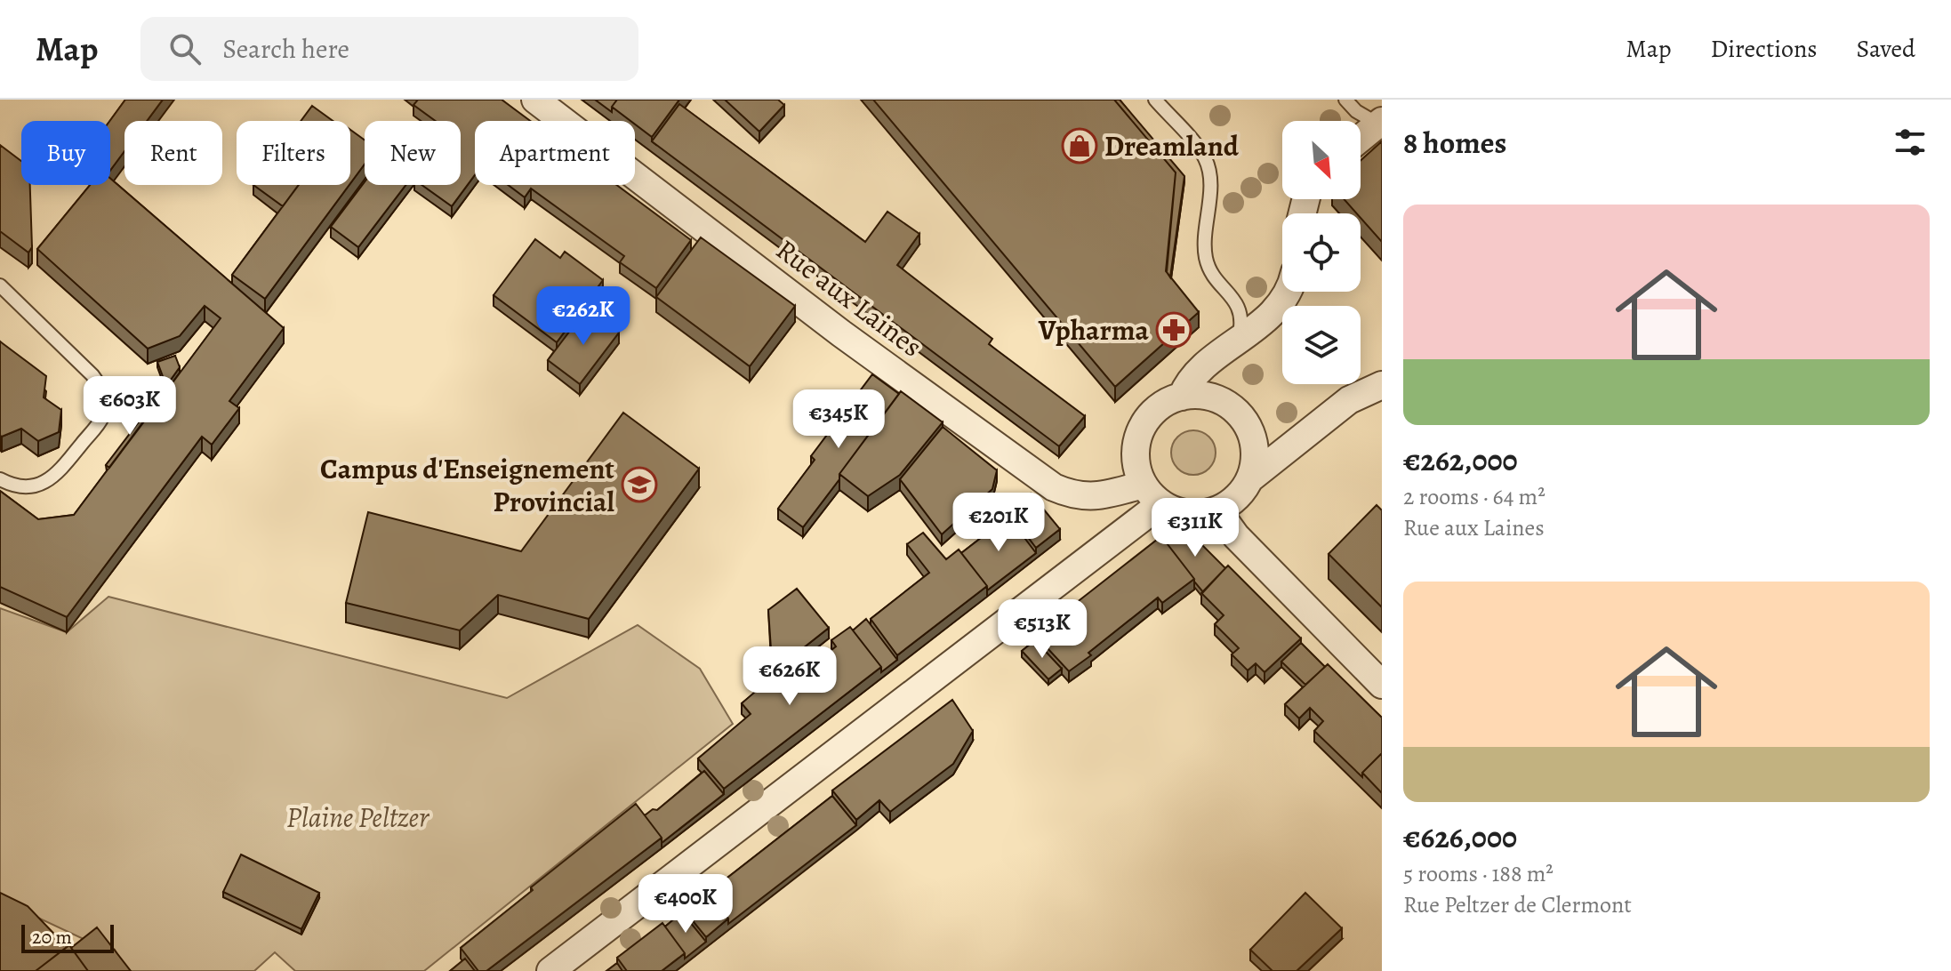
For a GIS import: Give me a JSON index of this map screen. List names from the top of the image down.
{
  "streets": {
    "street": ["Rue aux Laines"]
  },
  "parks": ["Plaine Peltzer"],
  "places": {
    "shop": ["Dreamland"],
    "pharmacy": ["Vpharma"],
    "school or university": ["Campus d'Enseignement Provincial"]
  },
  "scale_bar": "20 m",
  "north": "bottom right",
  "page": {
    "header": "Map",
    "search": "Search here",
    "nav": ["Map", "Directions", "Saved"],
    "heading": "8 homes",
    "chip": [
      "Buy",
      "Rent",
      "Filters",
      "New",
      "Apartment"
    ],
    "list": [
      {
        "name": "€262,000",
        "note": "2 rooms · 64 m² · Rue aux Laines"
      },
      {
        "name": "€626,000",
        "note": "5 rooms · 188 m² · Rue Peltzer de Clermont"
      }
    ],
    "price": [
      "€262K",
      "€603K",
      "€345K",
      "€201K",
      "€311K",
      "€513K",
      "€626K",
      "€400K"
    ],
    "scale": "20 m"
  }
}
